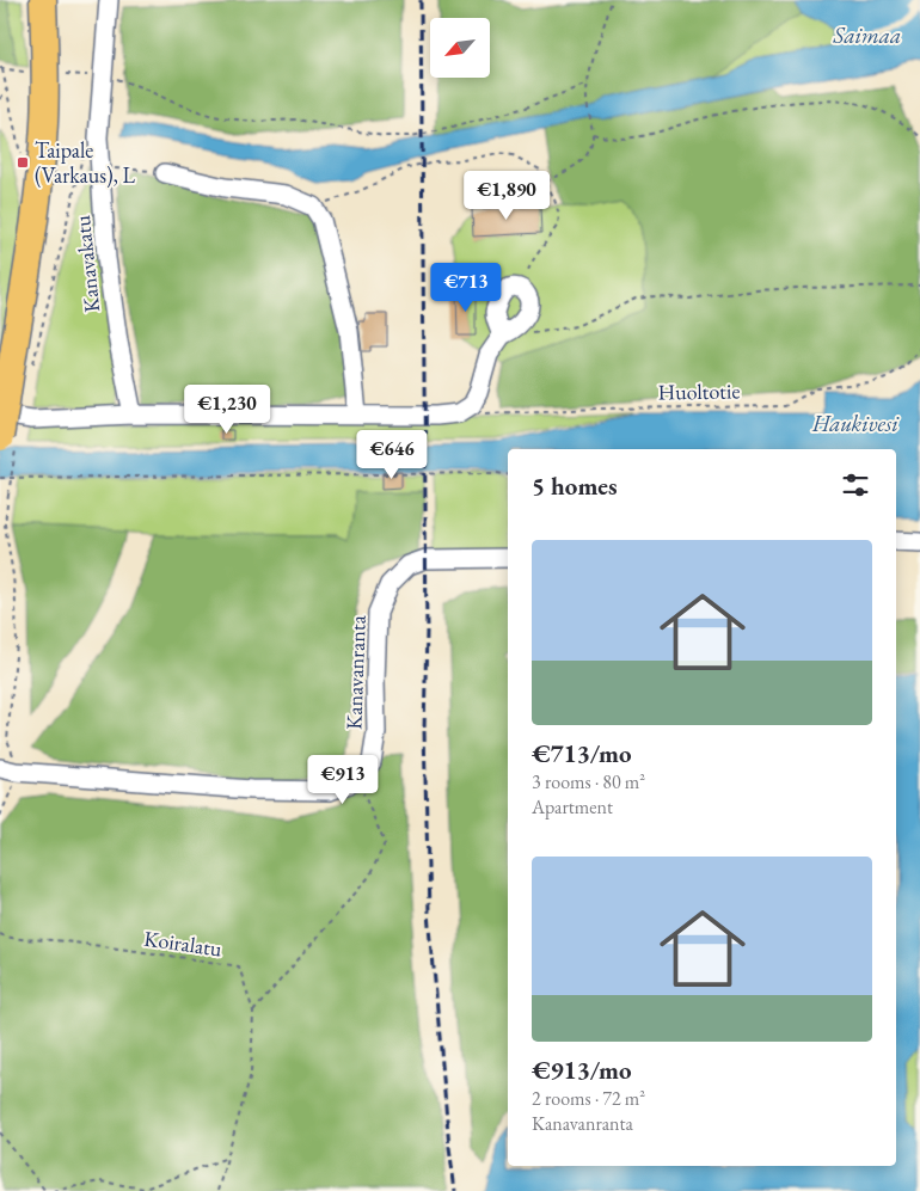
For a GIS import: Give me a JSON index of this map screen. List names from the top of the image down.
{
  "streets": {
    "street": ["Kanavakatu", "Kanavanranta"],
    "path": ["Huoltotie", "Koiralatu"]
  },
  "water": ["Saimaa", "Haukivesi"],
  "places": {
    "transit": ["Taipale (Varkaus), L"]
  },
  "north": "bottom left",
  "page": {
    "price": [
      "€1,890",
      "€713",
      "€1,230",
      "€646",
      "€913"
    ],
    "heading": "5 homes",
    "list": [
      {
        "name": "€713/mo",
        "note": "3 rooms · 80 m² · Apartment"
      },
      {
        "name": "€913/mo",
        "note": "2 rooms · 72 m² · Kanavanranta"
      }
    ]
  }
}
